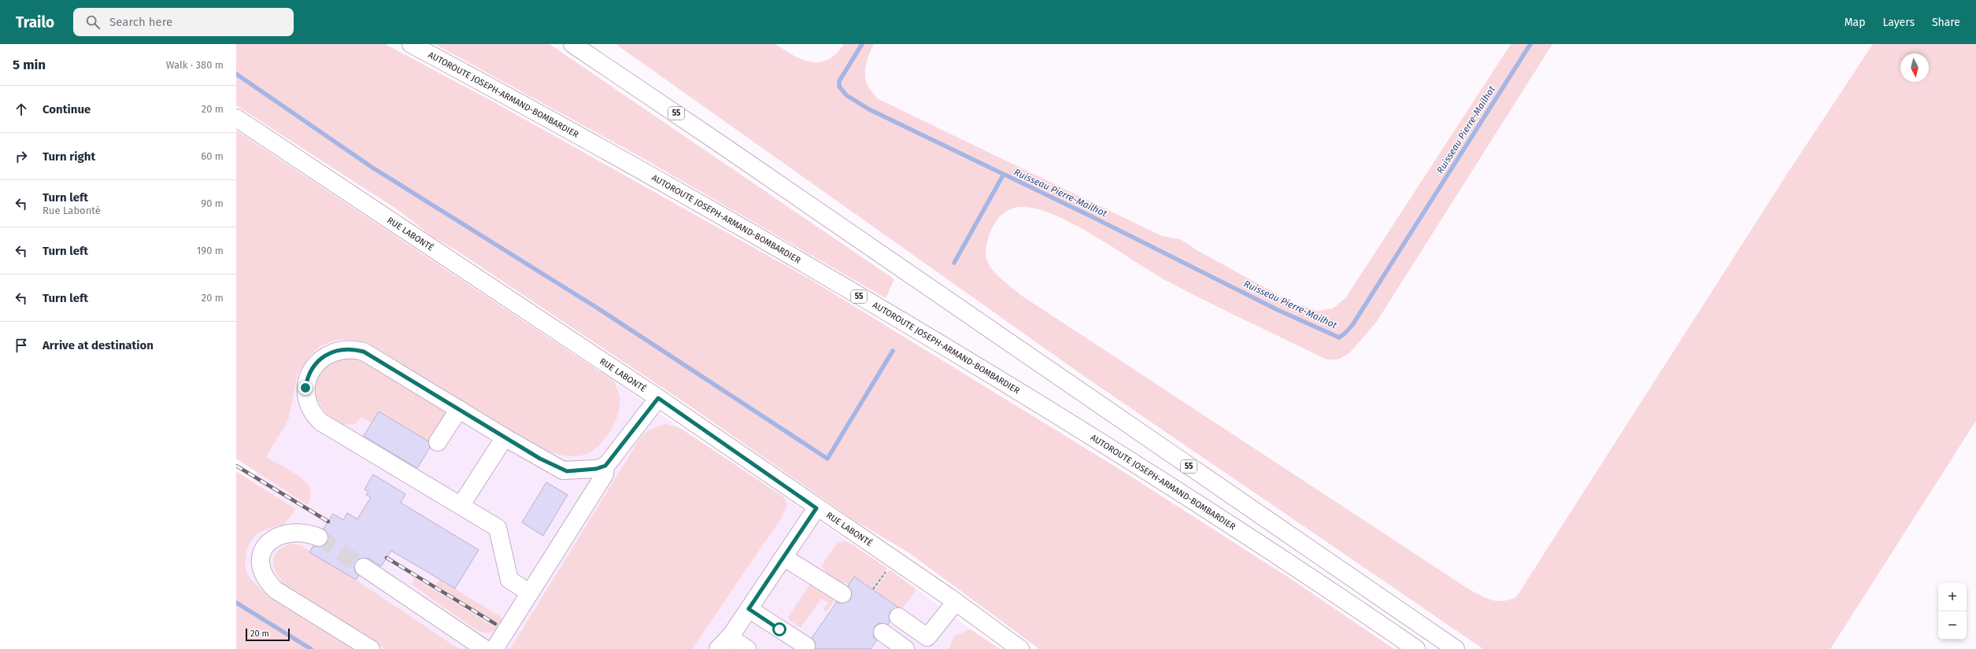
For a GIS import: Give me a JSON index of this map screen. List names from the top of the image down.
{
  "streets": {
    "main road": ["AUTOROUTE JOSEPH-ARMAND-BOMBARDIER", "55", "RUE LABONTÉ"]
  },
  "water": ["Ruisseau Pierre-Mailhot"],
  "scale_bar": "20 m",
  "north": "bottom",
  "page": {
    "header": "Trailo",
    "search": "Search here",
    "nav": ["Map", "Layers", "Share"],
    "heading": ["5 min", "Walk · 380 m"],
    "list": [
      ["Continue", "20 m"],
      ["Turn right", "60 m"],
      ["Turn left", "Rue Labonté", "90 m"],
      ["Turn left", "190 m"],
      ["Turn left", "20 m"],
      "Arrive at destination"
    ],
    "map_buttons": ["+", "−"],
    "scale": "20 m"
  }
}
